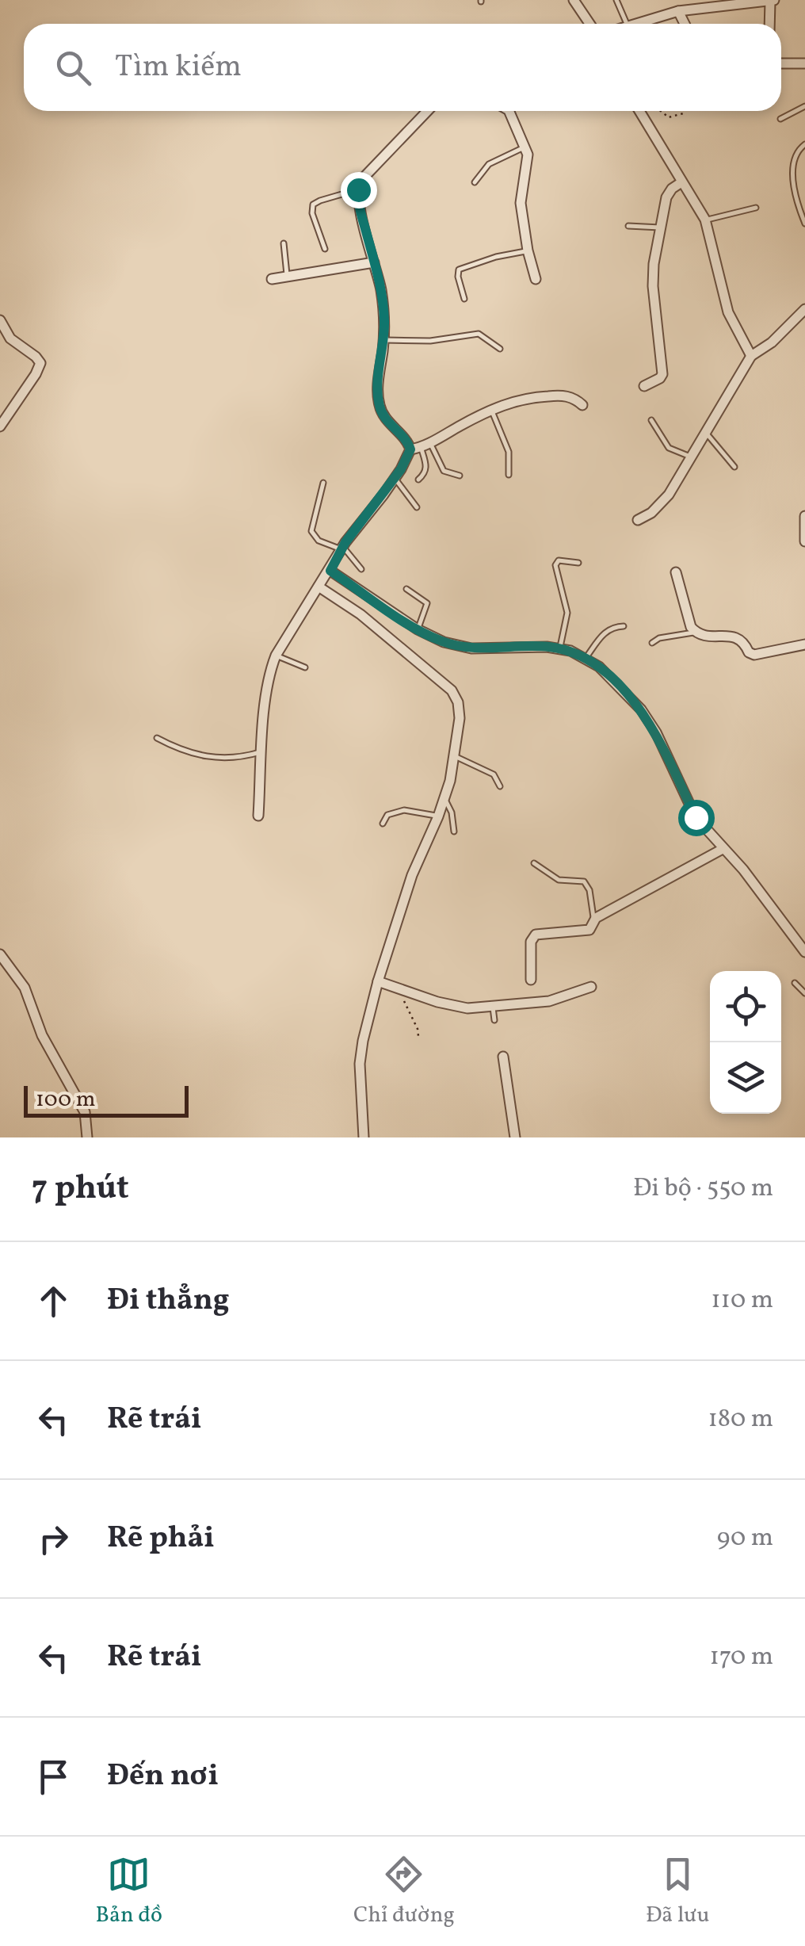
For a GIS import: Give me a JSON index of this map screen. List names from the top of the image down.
{
  "scale_bar": "100 m",
  "page": {
    "search": "Tìm kiếm",
    "scale": "100 m",
    "heading": ["7 phút", "Đi bộ · 550 m"],
    "list": [
      ["Đi thẳng", "110 m"],
      ["Rẽ trái", "180 m"],
      ["Rẽ phải", "90 m"],
      ["Rẽ trái", "170 m"],
      "Đến nơi"
    ],
    "nav": ["Bản đồ", "Chỉ đường", "Đã lưu"]
  }
}
